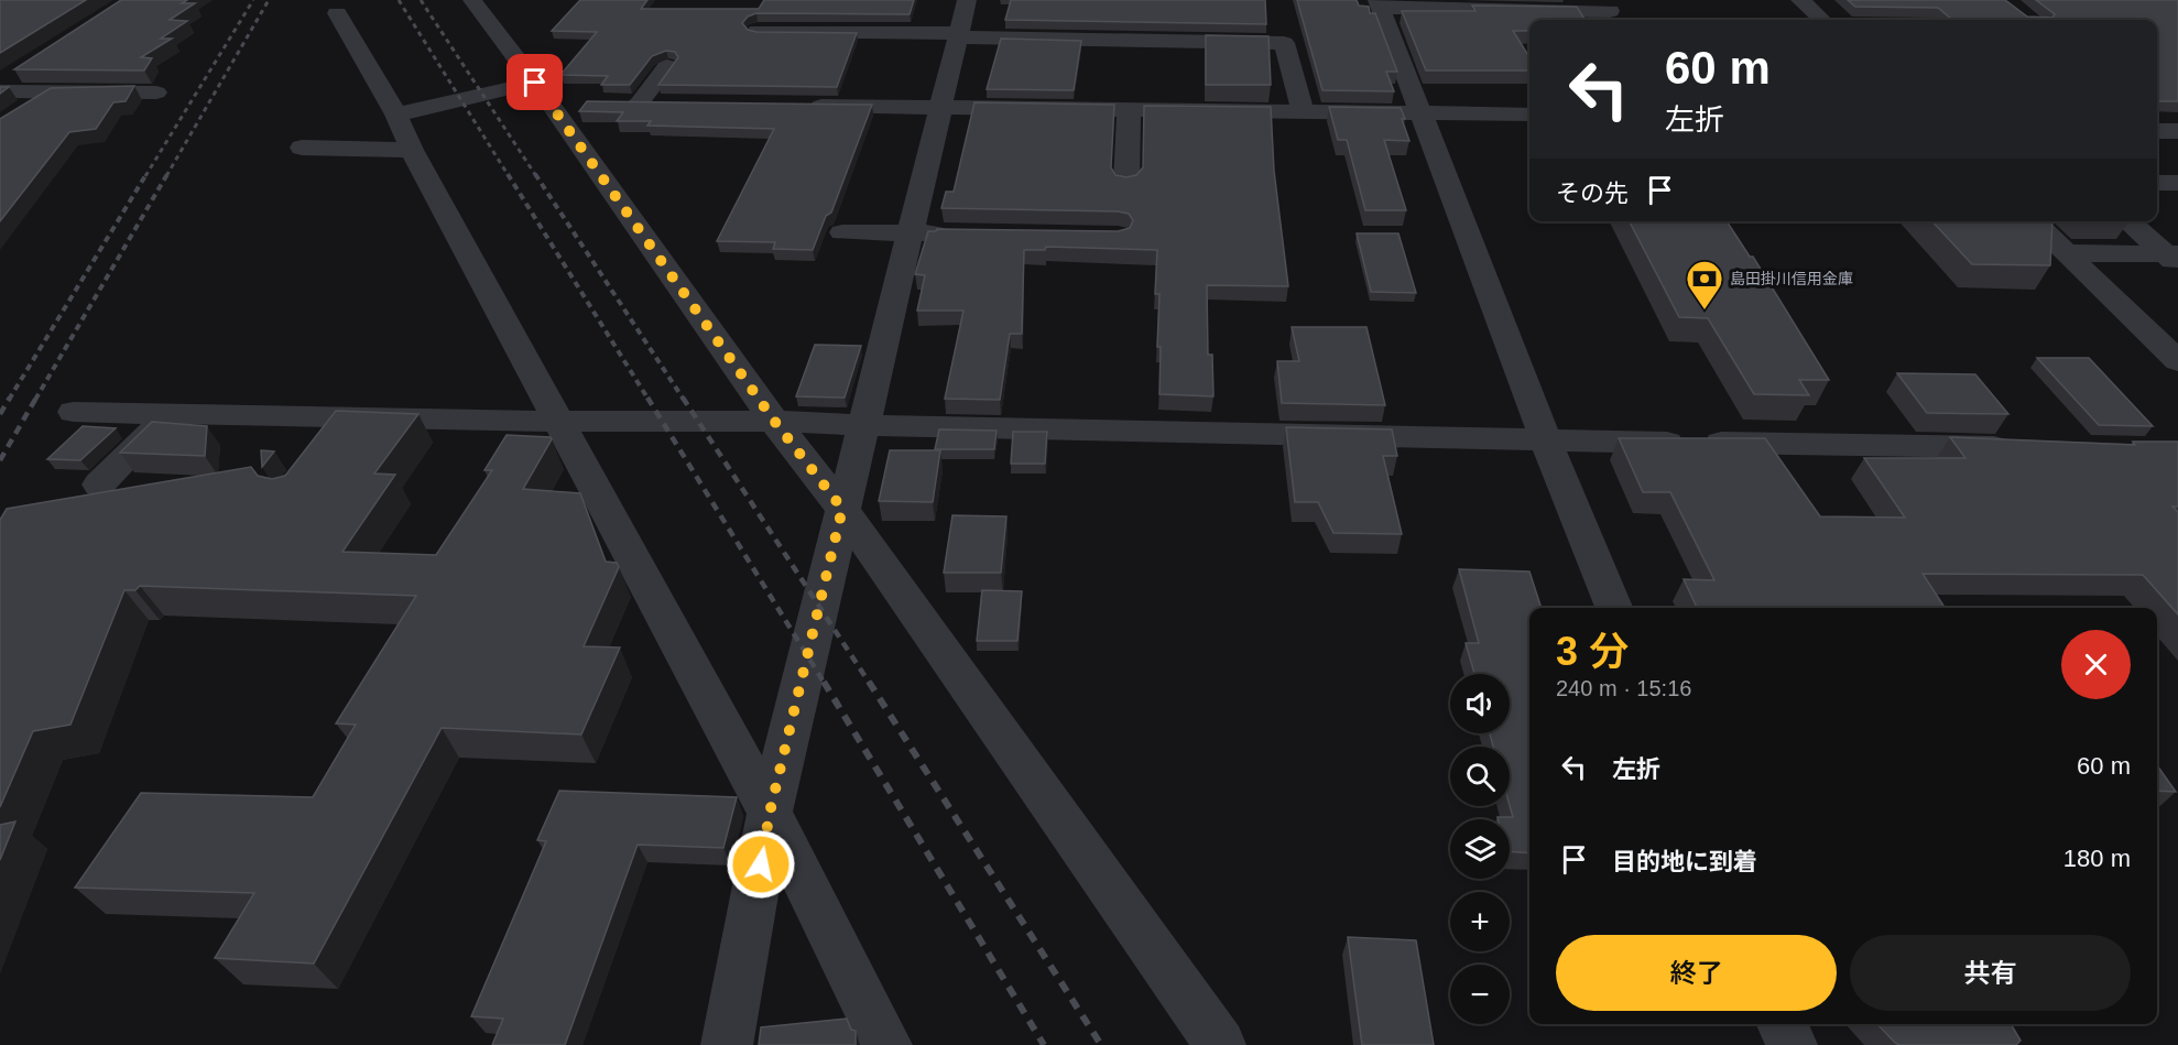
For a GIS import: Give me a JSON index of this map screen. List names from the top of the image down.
{
  "places": {
    "bank": ["島田掛川信用金庫"]
  },
  "page": {
    "turn": ["60 m", "左折"],
    "then": "その先",
    "heading": ["3 分", "240 m · 15:16"],
    "map_buttons": ["+", "−"],
    "list": [
      {
        "name": "左折",
        "value": "60 m"
      },
      {
        "name": "目的地に到着",
        "value": "180 m"
      }
    ],
    "buttons": ["終了", "共有"]
  }
}
